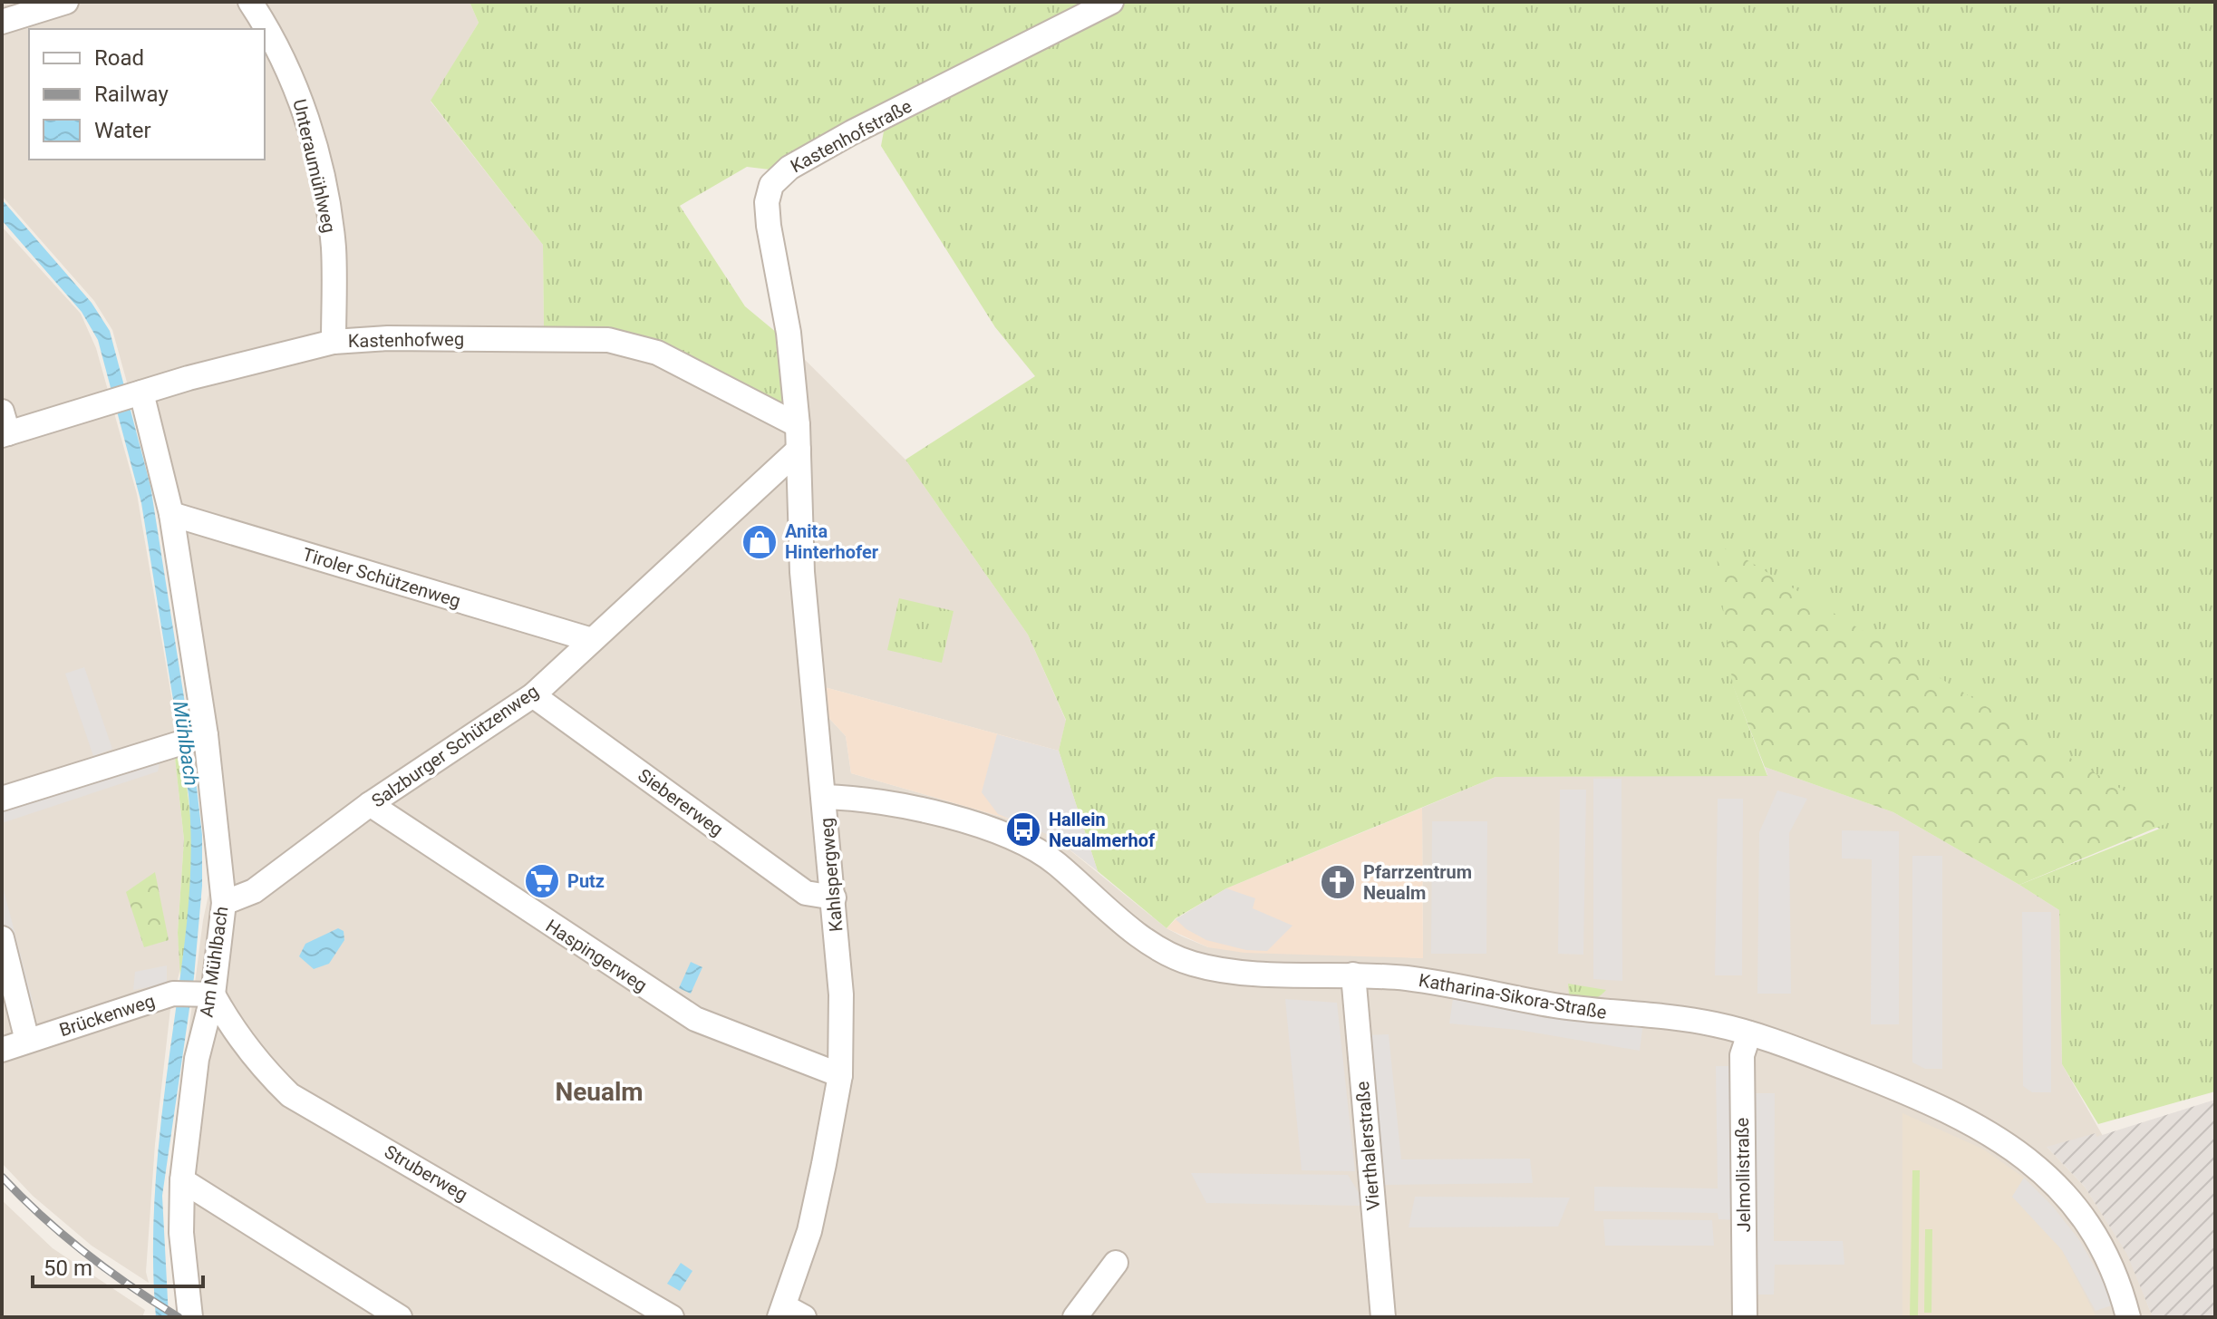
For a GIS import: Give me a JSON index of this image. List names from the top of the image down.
{
  "streets": {
    "street": [
      "Kastenhofstraße",
      "Unteraumühlweg",
      "Kastenhofweg",
      "Tiroler Schützenweg",
      "Salzburger Schützenweg",
      "Siebererweg",
      "Kahlspergweg",
      "Haspingerweg",
      "Am Mühlbach",
      "Katharina-Sikora-Straße",
      "Brückenweg",
      "Vierthalerstraße",
      "Struberweg",
      "Jelmollistraße"
    ]
  },
  "crossings": [
    ["Kastenhofstraße", "Kastenhofweg"],
    ["Kastenhofstraße", "Kahlspergweg"],
    ["Unteraumühlweg", "Kastenhofweg"],
    ["Kastenhofweg", "Kahlspergweg"],
    ["Kastenhofweg", "Am Mühlbach"],
    ["Tiroler Schützenweg", "Salzburger Schützenweg"],
    ["Tiroler Schützenweg", "Am Mühlbach"],
    ["Salzburger Schützenweg", "Siebererweg"],
    ["Salzburger Schützenweg", "Kahlspergweg"],
    ["Salzburger Schützenweg", "Haspingerweg"],
    ["Salzburger Schützenweg", "Am Mühlbach"],
    ["Siebererweg", "Kahlspergweg"],
    ["Kahlspergweg", "Haspingerweg"],
    ["Kahlspergweg", "Katharina-Sikora-Straße"],
    ["Am Mühlbach", "Brückenweg"],
    ["Am Mühlbach", "Struberweg"],
    ["Katharina-Sikora-Straße", "Vierthalerstraße"],
    ["Katharina-Sikora-Straße", "Jelmollistraße"],
    ["Brückenweg", "Struberweg"]
  ],
  "districts": ["Neualm"],
  "water": ["Mühlbach"],
  "places": {
    "shop": ["Anita Hinterhofer"],
    "bus stop": ["Hallein Neualmerhof"],
    "supermarket": ["Putz"],
    "church": ["Pfarrzentrum Neualm"]
  },
  "legend": ["Road", "Railway", "Water"],
  "scale_bar": "50 m"
}
